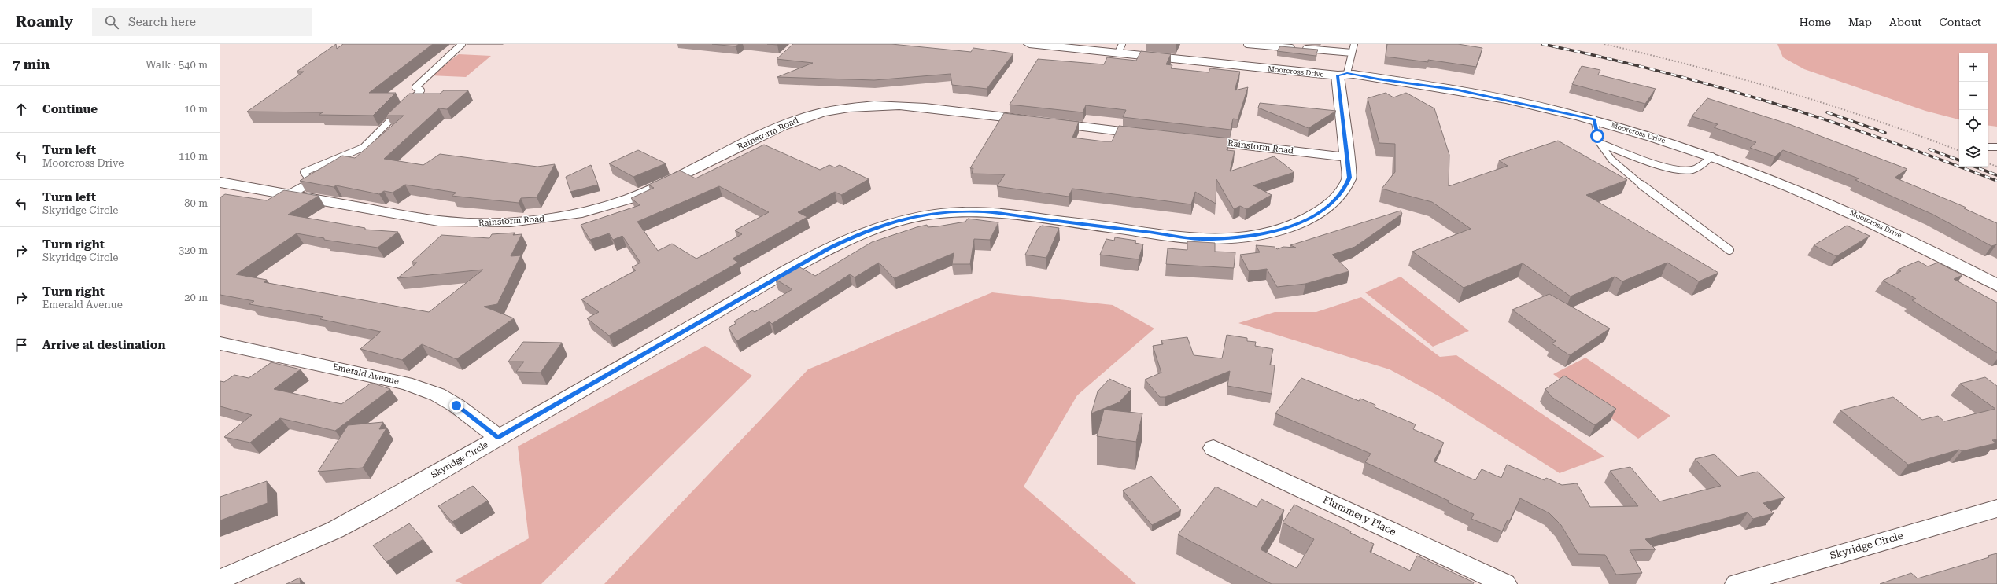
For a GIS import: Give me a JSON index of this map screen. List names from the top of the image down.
{
  "streets": {
    "street": [
      "Moorcross Drive",
      "Rainstorm Road",
      "Emerald Avenue",
      "Skyridge Circle",
      "Flummery Place"
    ]
  },
  "crossings": [
    ["Moorcross Drive", "Skyridge Circle"],
    ["Rainstorm Road", "Skyridge Circle"],
    ["Emerald Avenue", "Skyridge Circle"]
  ],
  "page": {
    "header": "Roamly",
    "search": "Search here",
    "nav": [
      "Home",
      "Map",
      "About",
      "Contact"
    ],
    "heading": ["7 min", "Walk · 540 m"],
    "map_buttons": ["+", "−"],
    "list": [
      ["Continue", "10 m"],
      ["Turn left", "Moorcross Drive", "110 m"],
      ["Turn left", "Skyridge Circle", "80 m"],
      ["Turn right", "Skyridge Circle", "320 m"],
      ["Turn right", "Emerald Avenue", "20 m"],
      "Arrive at destination"
    ]
  }
}
